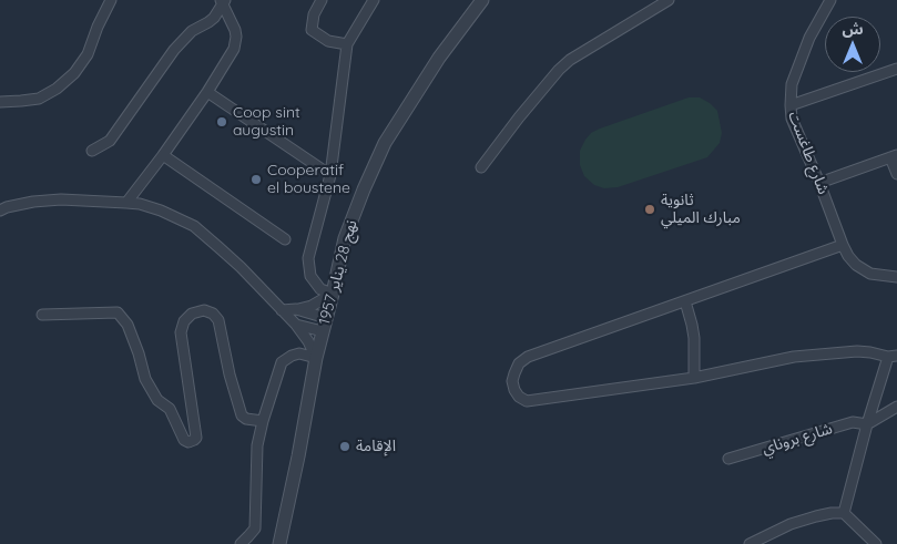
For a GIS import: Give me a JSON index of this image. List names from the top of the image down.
{
  "streets": {
    "street": ["شارع طاغست", "نهج 28 يناير 1957", "شارع بروناي"]
  },
  "places": [
    "Coop sint augustin",
    "Cooperatif el boustene",
    "ثانوية مبارك الميلي",
    "الإقامة"
  ],
  "north": "top"
}
